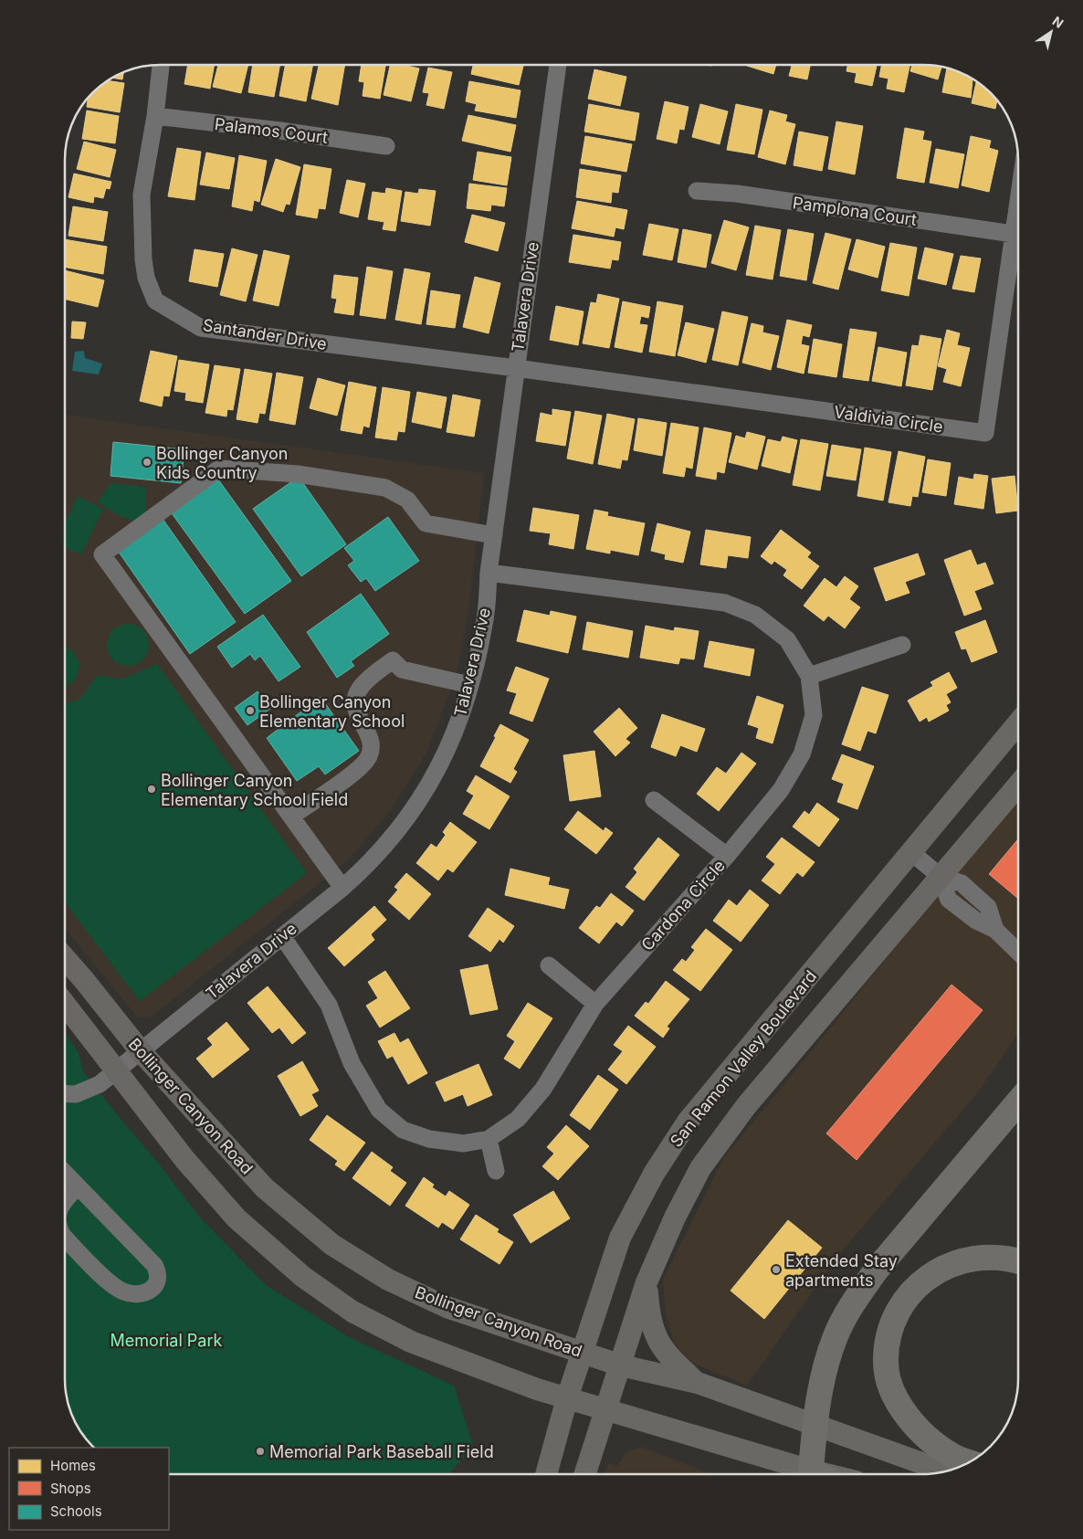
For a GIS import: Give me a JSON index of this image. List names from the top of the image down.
{
  "streets": {
    "main road": ["San Ramon Valley Boulevard", "Bollinger Canyon Road"],
    "street": [
      "Palamos Court",
      "Pamplona Court",
      "Talavera Drive",
      "Santander Drive",
      "Valdivia Circle",
      "Cardona Circle"
    ]
  },
  "crossings": [
    ["Palamos Court", "Santander Drive"],
    ["Pamplona Court", "Valdivia Circle"],
    ["Talavera Drive", "Santander Drive"],
    ["Talavera Drive", "Valdivia Circle"],
    ["Talavera Drive", "Cardona Circle"],
    ["Talavera Drive", "Bollinger Canyon Road"],
    ["Santander Drive", "Valdivia Circle"],
    ["San Ramon Valley Boulevard", "Bollinger Canyon Road"]
  ],
  "parks": ["Memorial Park"],
  "places": [
    "Bollinger Canyon Kids Country",
    "Bollinger Canyon Elementary School",
    "Bollinger Canyon Elementary School Field",
    "Extended Stay apartments",
    "Memorial Park Baseball Field"
  ],
  "legend": ["Homes", "Shops", "Schools"],
  "north": "top right"
}
